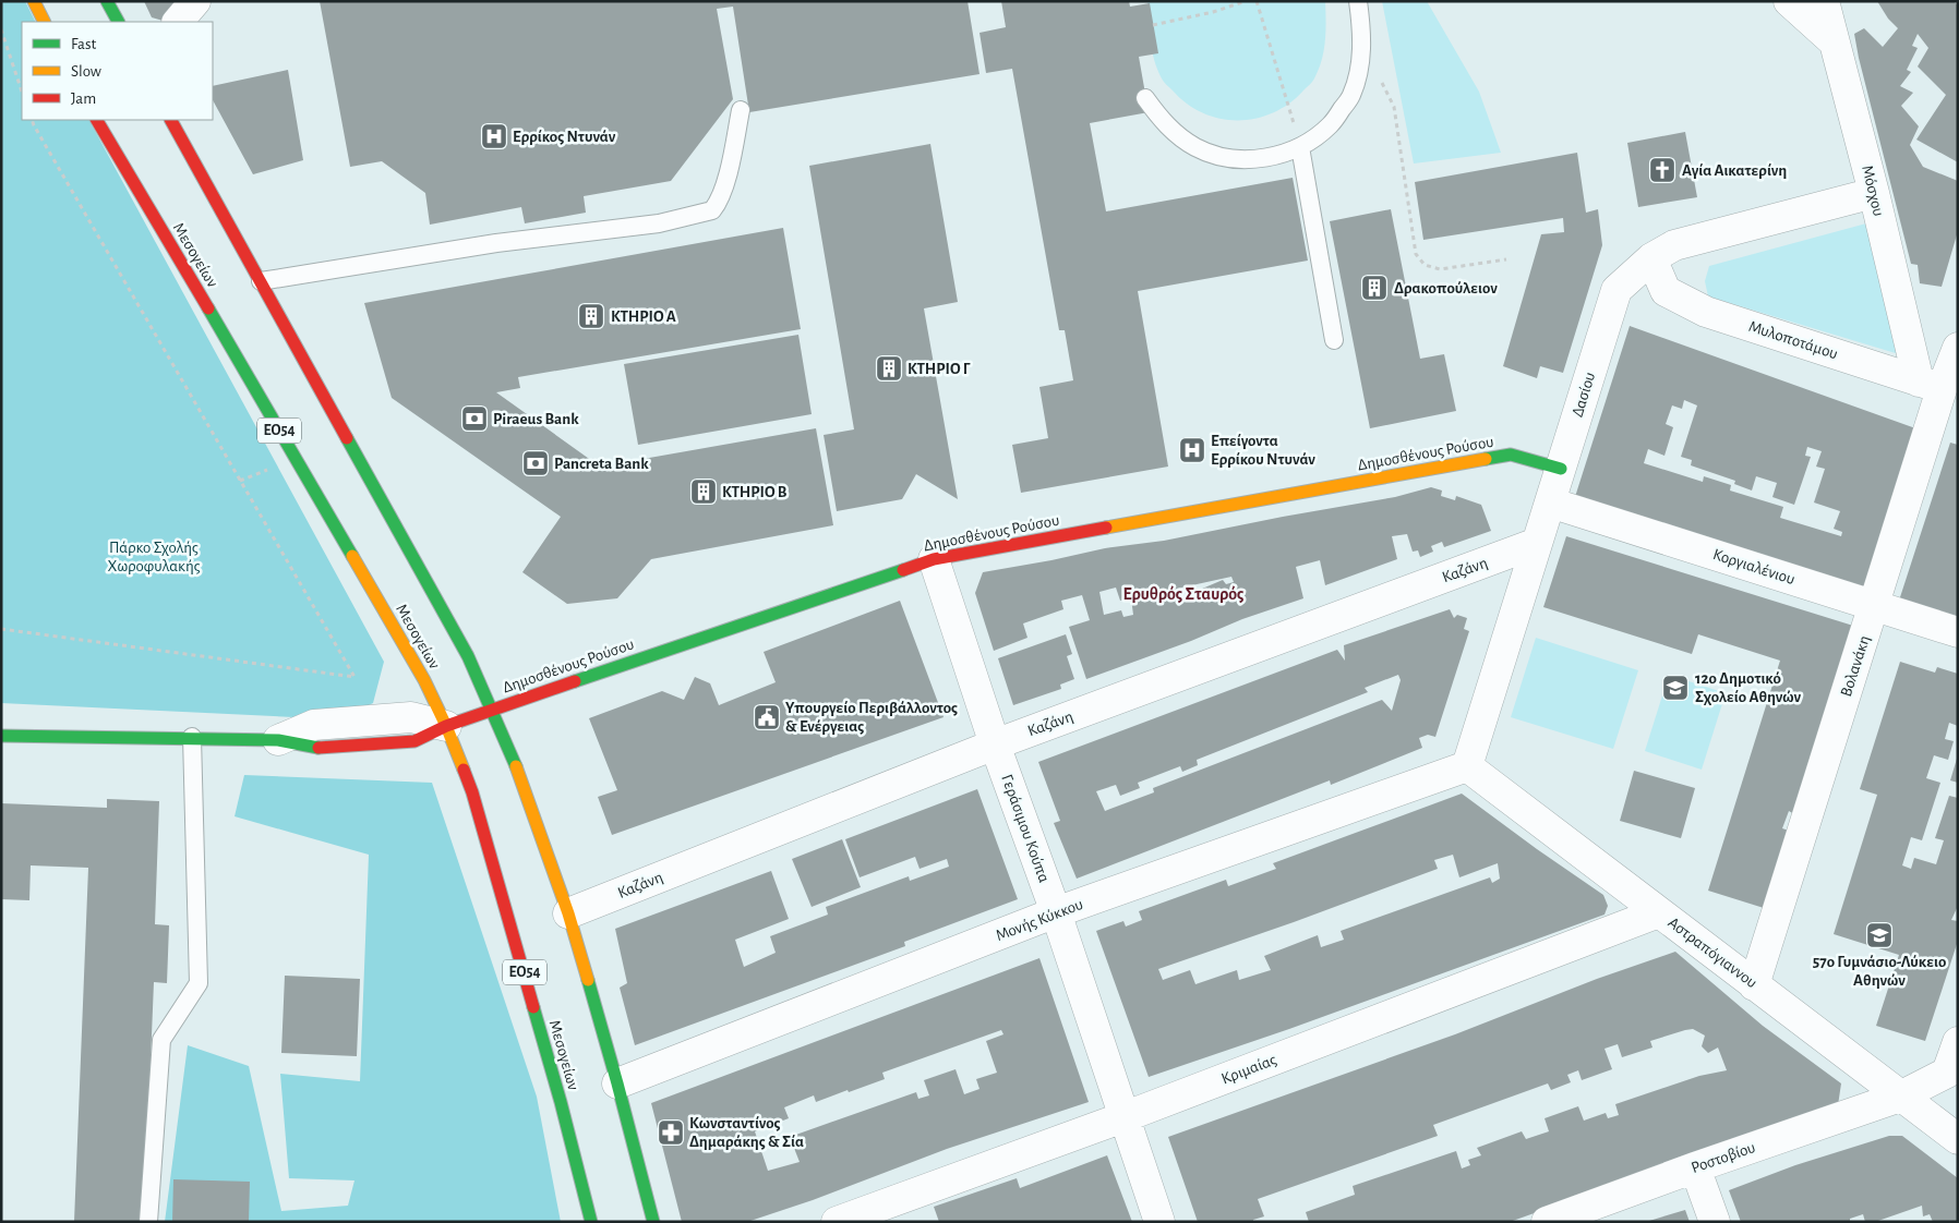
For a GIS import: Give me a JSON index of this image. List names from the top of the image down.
{
  "streets": {
    "main road": ["Μεσογείων", "ΕΟ54", "Δημοσθένους Ρούσου"],
    "street": [
      "Μόσχου",
      "Μυλοποτάμου",
      "Δασίου",
      "Κοργιαλένιου",
      "Καζάνη",
      "Βολανάκη",
      "Γεράσιμου Κούπα",
      "Μονής Κύκκου",
      "Αστραπόγιαννου",
      "Κριμαίας",
      "Ροστοβίου"
    ]
  },
  "crossings": [
    ["Μόσχου", "Μυλοποτάμου"],
    ["Μόσχου", "Δασίου"],
    ["Μόσχου", "Βολανάκη"],
    ["Μεσογείων", "Δημοσθένους Ρούσου"],
    ["Μεσογείων", "Καζάνη"],
    ["Μεσογείων", "Μονής Κύκκου"],
    ["Μυλοποτάμου", "Δασίου"],
    ["Μυλοποτάμου", "Βολανάκη"],
    ["Δασίου", "Δημοσθένους Ρούσου"],
    ["Δασίου", "Κοργιαλένιου"],
    ["Δασίου", "Καζάνη"],
    ["Δασίου", "Μονής Κύκκου"],
    ["Δασίου", "Αστραπόγιαννου"],
    ["Δημοσθένους Ρούσου", "Γεράσιμου Κούπα"],
    ["Κοργιαλένιου", "Βολανάκη"],
    ["Καζάνη", "Γεράσιμου Κούπα"],
    ["Βολανάκη", "Αστραπόγιαννου"],
    ["Γεράσιμου Κούπα", "Μονής Κύκκου"],
    ["Γεράσιμου Κούπα", "Κριμαίας"],
    ["Μονής Κύκκου", "Αστραπόγιαννου"],
    ["Αστραπόγιαννου", "Κριμαίας"],
    ["Αστραπόγιαννου", "Ροστοβίου"]
  ],
  "districts": ["Ερυθρός Σταυρός"],
  "parks": ["Πάρκο Σχολής Χωροφυλακής"],
  "places": {
    "hospital": ["Ερρίκος Ντυνάν", "Επείγοντα Ερρίκου Ντυνάν"],
    "church": ["Αγία Αικατερίνη"],
    "building": [
      "Δρακοπούλειον",
      "ΚΤΗΡΙΟ Α",
      "ΚΤΗΡΙΟ Γ",
      "ΚΤΗΡΙΟ Β"
    ],
    "bank": ["Piraeus Bank", "Pancreta Bank"],
    "school or university": ["12ο Δημοτικό Σχολείο Αθηνών", "57ο Γυμνάσιο-Λύκειο Αθηνών"],
    "public building": ["Υπουργείο Περιβάλλοντος & Ενέργειας"],
    "pharmacy": ["Κωνσταντίνος Δημαράκης & Σία"]
  },
  "legend": ["Fast", "Slow", "Jam"]
}
